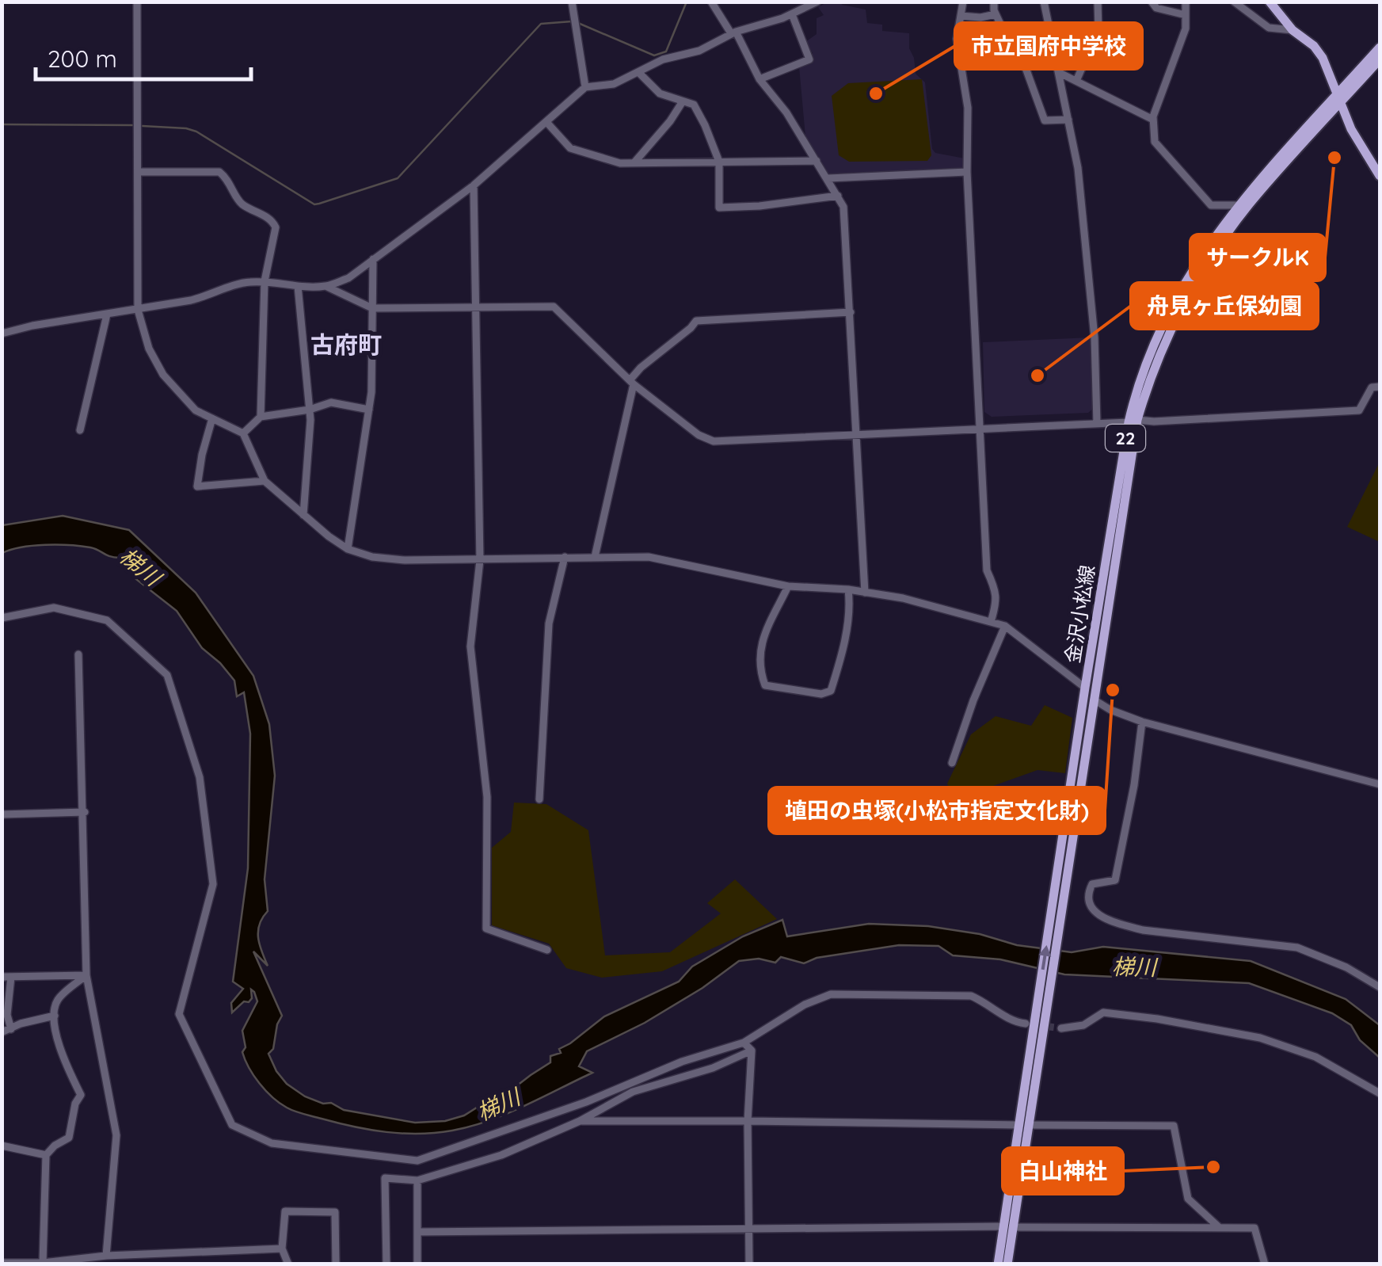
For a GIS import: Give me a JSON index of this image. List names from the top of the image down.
{
  "streets": {
    "main road": ["22", "金沢小松線"]
  },
  "districts": ["古府町"],
  "water": ["梯川"],
  "places": [
    "市立国府中学校",
    "サークルK",
    "舟見ヶ丘保幼園",
    "埴田の虫塚(小松市指定文化財)",
    "白山神社"
  ],
  "scale_bar": "200 m"
}
